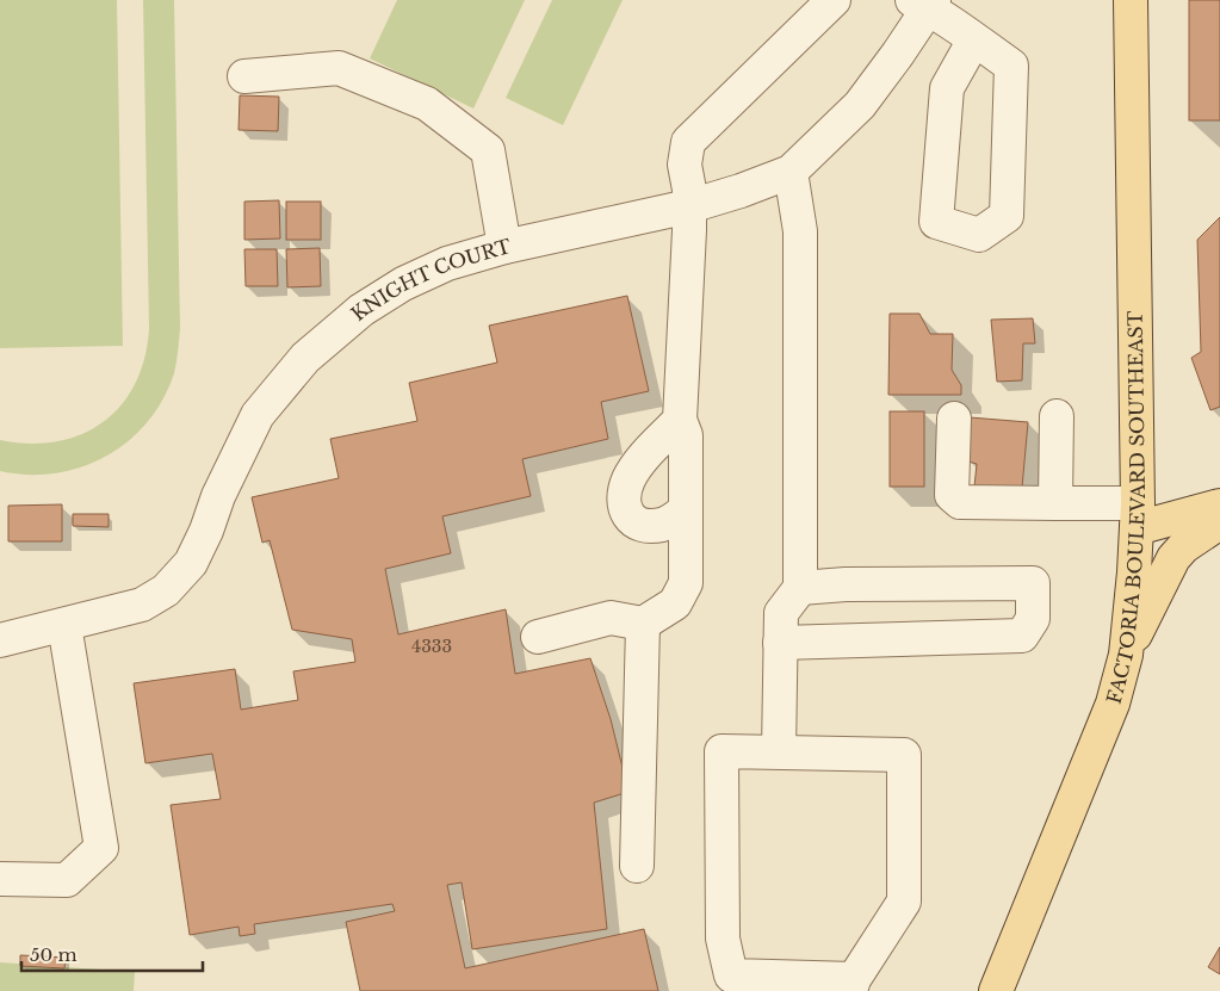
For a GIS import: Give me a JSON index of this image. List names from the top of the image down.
{
  "streets": {
    "main road": ["FACTORIA BOULEVARD SOUTHEAST"],
    "lane": ["KNIGHT COURT"]
  },
  "house_numbers": ["4333"],
  "scale_bar": "50 m"
}
